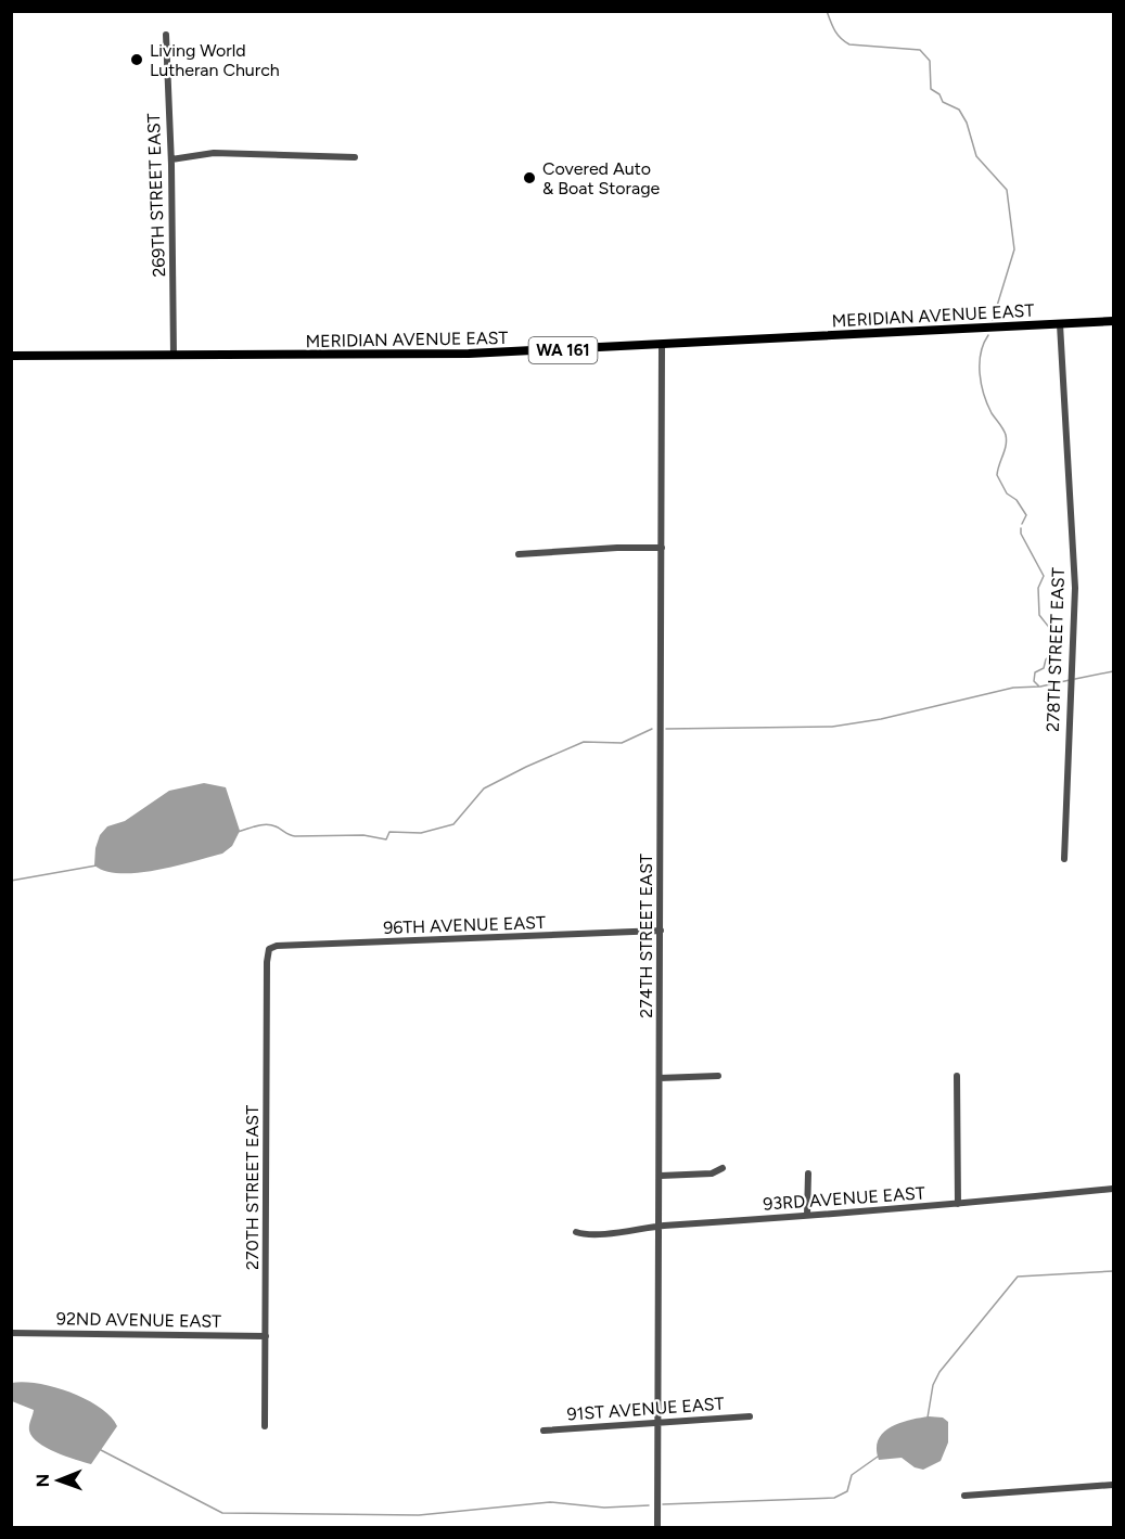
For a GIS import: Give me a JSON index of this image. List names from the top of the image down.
{
  "streets": {
    "main road": ["MERIDIAN AVENUE EAST", "WA 161"],
    "street": [
      "269TH STREET EAST",
      "278TH STREET EAST",
      "96TH AVENUE EAST",
      "274TH STREET EAST",
      "270TH STREET EAST",
      "93RD AVENUE EAST",
      "92ND AVENUE EAST",
      "91ST AVENUE EAST"
    ]
  },
  "crossings": [
    ["269TH STREET EAST", "MERIDIAN AVENUE EAST"],
    ["MERIDIAN AVENUE EAST", "278TH STREET EAST"],
    ["MERIDIAN AVENUE EAST", "274TH STREET EAST"],
    ["96TH AVENUE EAST", "274TH STREET EAST"],
    ["96TH AVENUE EAST", "270TH STREET EAST"],
    ["274TH STREET EAST", "93RD AVENUE EAST"],
    ["274TH STREET EAST", "91ST AVENUE EAST"],
    ["270TH STREET EAST", "92ND AVENUE EAST"]
  ],
  "places": ["Living World Lutheran Church", "Covered Auto & Boat Storage"],
  "north": "left"
}
